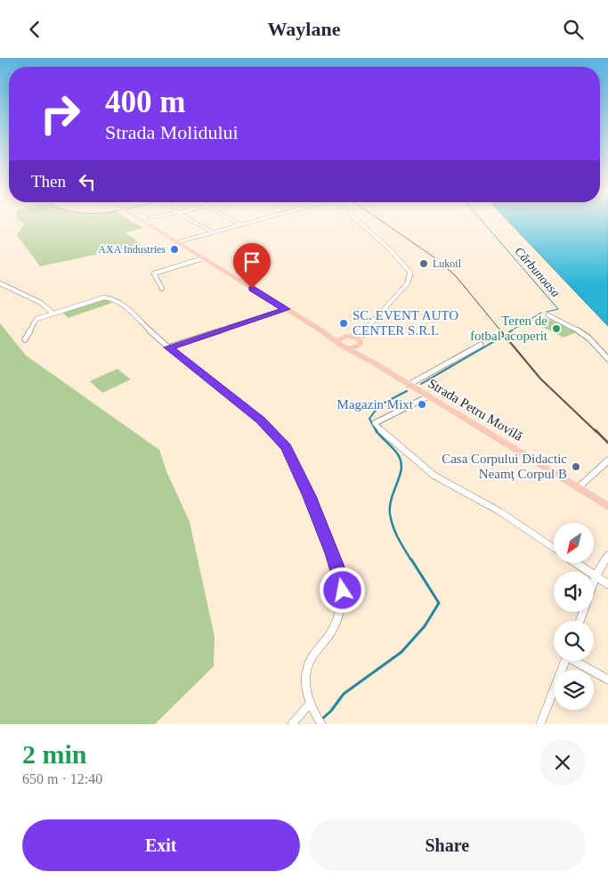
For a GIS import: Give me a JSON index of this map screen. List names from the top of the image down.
{
  "streets": {
    "main road": ["Strada Petru Movilă"]
  },
  "water": ["Cărbunoasa"],
  "places": [
    "AXA Industries",
    "Lukoil",
    "SC. EVENT AUTO CENTER S.R.L",
    "Teren de fotbal acoperit",
    "Magazin Mixt",
    "Casa Corpului Didactic Neamţ Corpul B"
  ],
  "north": "bottom left",
  "page": {
    "header": "Waylane",
    "turn": ["400 m", "Strada Molidului"],
    "then": "Then",
    "heading": ["2 min", "650 m · 12:40"],
    "buttons": ["Exit", "Share"]
  }
}
